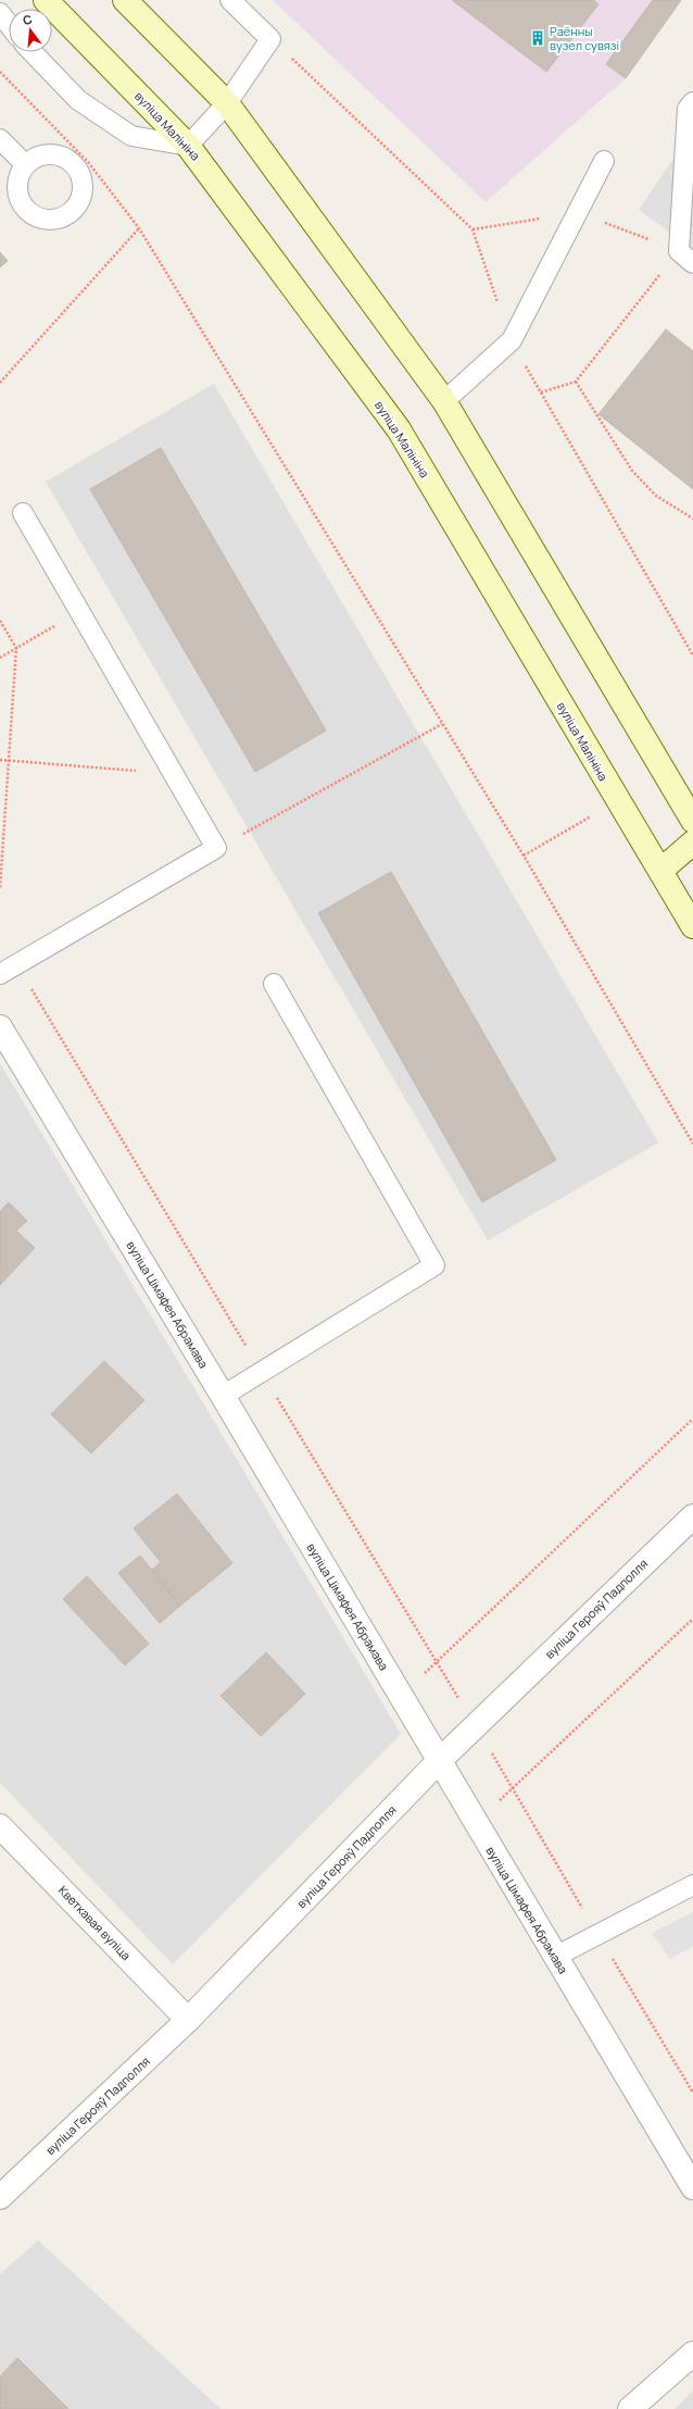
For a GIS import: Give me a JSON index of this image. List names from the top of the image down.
{
  "streets": {
    "main road": ["вуліца Малініна"],
    "street": ["вуліца Цімафея Абрамава", "вуліца Герояў Падполля", "Кветкавая вуліца"]
  },
  "crossings": [
    ["вуліца Цімафея Абрамава", "вуліца Герояў Падполля"],
    ["вуліца Герояў Падполля", "Кветкавая вуліца"]
  ],
  "places": {
    "building": ["Раённы вузел сувязі"]
  },
  "north": "top"
}
